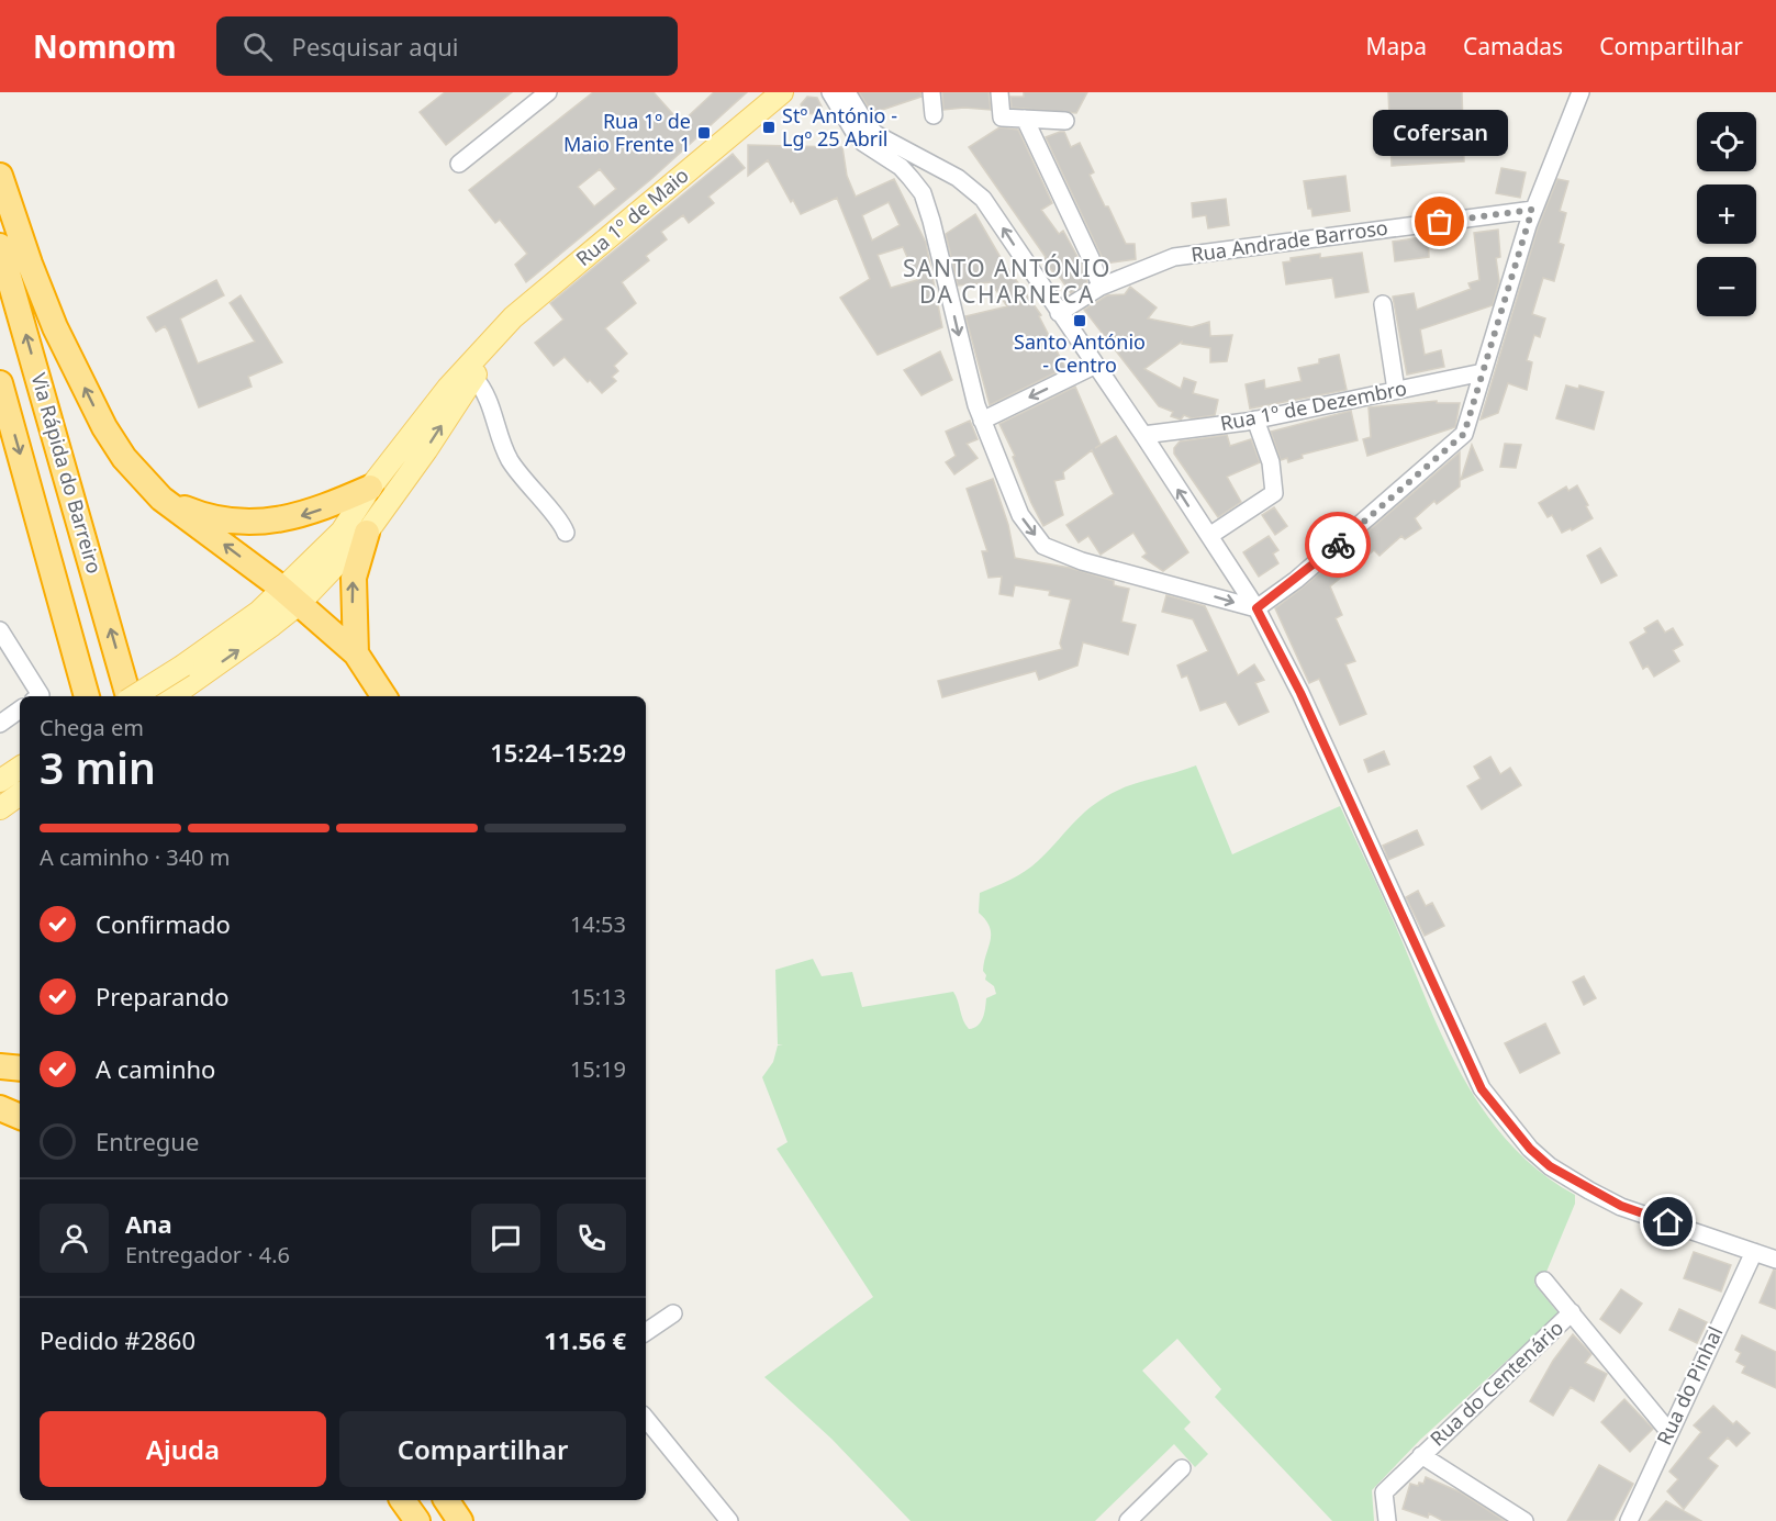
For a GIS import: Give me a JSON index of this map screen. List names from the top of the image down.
{
  "streets": {
    "highway": ["Via Rápida do Barreiro"],
    "main road": ["Rua 1º de Maio"],
    "street": [
      "Rua Andrade Barroso",
      "Rua 1º de Dezembro",
      "Rua do Centenário",
      "Rua do Pinhal"
    ]
  },
  "districts": ["SANTO ANTÓNIO DA CHARNECA"],
  "places": {
    "transit": ["Stº António - Lgº 25 Abril", "Rua 1º de Maio Frente 1", "Santo António - Centro"],
    "other": ["Cofersan"]
  },
  "page": {
    "header": "Nomnom",
    "search": "Pesquisar aqui",
    "nav": ["Mapa", "Camadas", "Compartilhar"],
    "bubble": "Cofersan",
    "map_buttons": ["+", "−"],
    "heading": ["3 min", "Chega em", "15:24–15:29"],
    "panel": [
      "Ana",
      "Entregador · 4.6",
      "Pedido #2860",
      "11.56 €"
    ],
    "bar": "A caminho · 340 m",
    "list": [
      ["Confirmado", "14:53"],
      ["Preparando", "15:13"],
      ["A caminho", "15:19"],
      "Entregue"
    ],
    "buttons": ["Ajuda", "Compartilhar"]
  }
}
